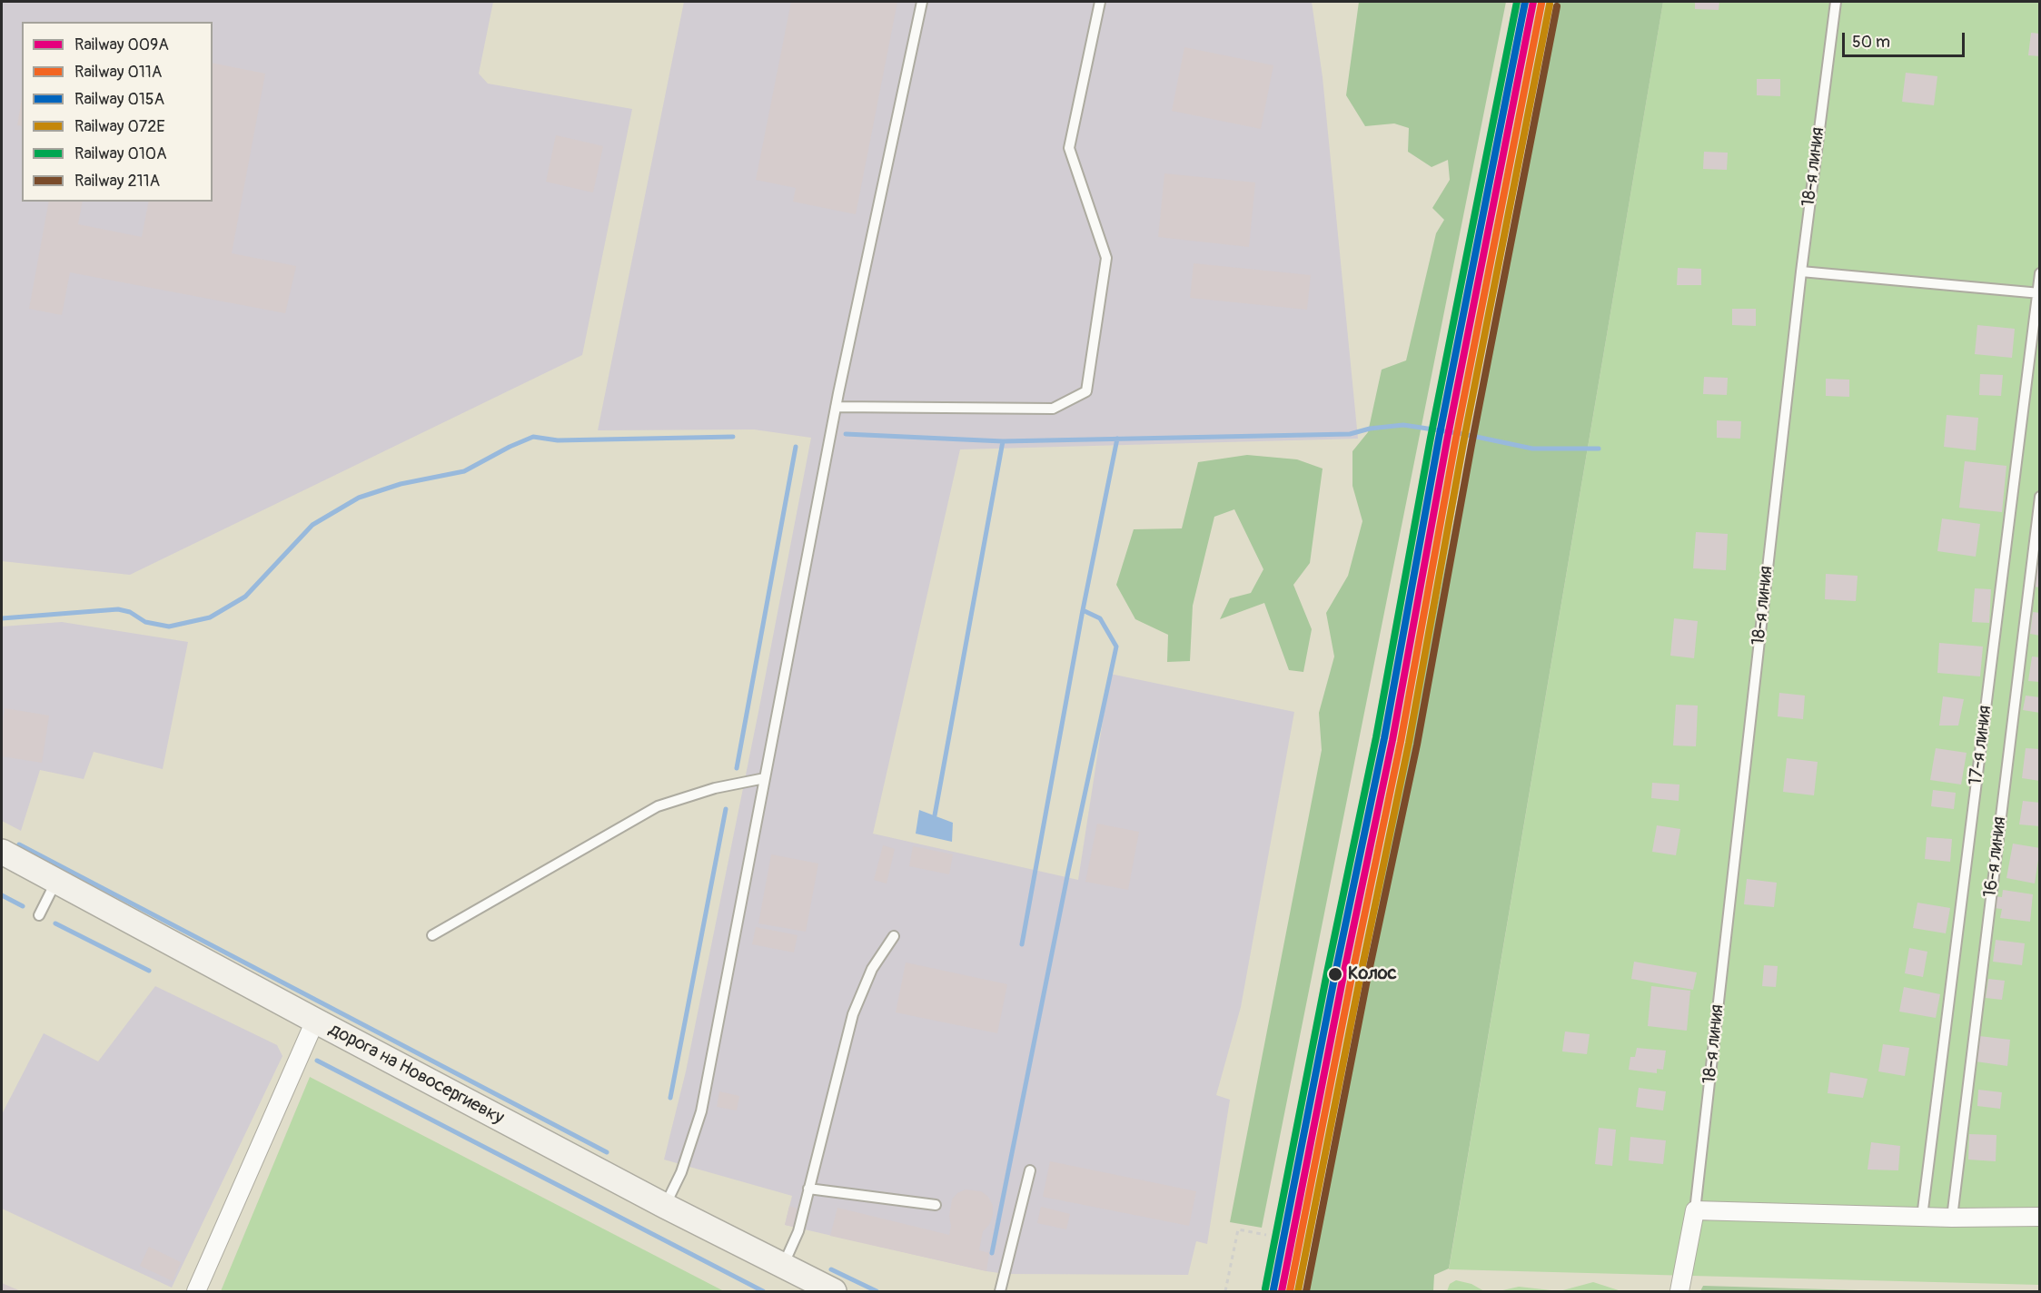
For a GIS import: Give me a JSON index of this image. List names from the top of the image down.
{
  "streets": {
    "street": ["дорога на Новосергиевку"],
    "lane": ["18-я линия", "17-я линия", "16-я линия"]
  },
  "places": ["Колос"],
  "lines": [
    "rail line 009А",
    "rail line 015А",
    "rail line 010А",
    "rail line 011А",
    "rail line 072Е",
    "rail line 211А"
  ],
  "legend": [
    "Railway 009А",
    "Railway 011А",
    "Railway 015А",
    "Railway 072Е",
    "Railway 010А",
    "Railway 211А"
  ],
  "scale_bar": "50 m"
}
